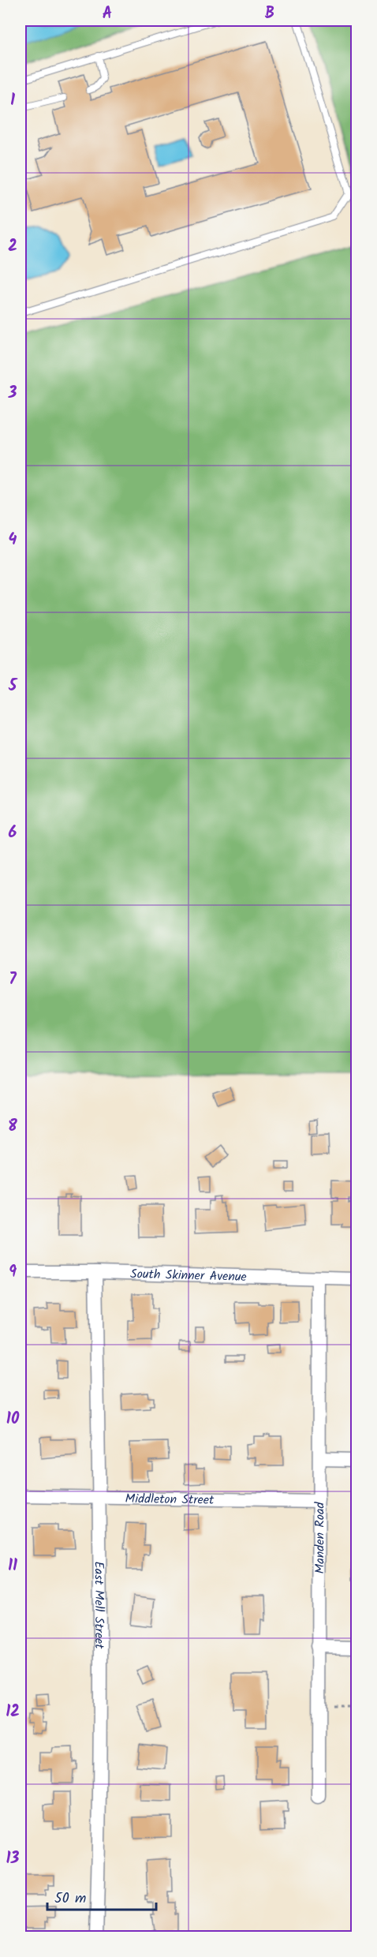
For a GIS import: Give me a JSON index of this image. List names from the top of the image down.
{
  "streets": {
    "street": [
      "South Skinner Avenue",
      "Middleton Street",
      "Manden Road",
      "East Mell Street"
    ]
  },
  "crossings": [
    ["South Skinner Avenue", "Manden Road"],
    ["South Skinner Avenue", "East Mell Street"],
    ["Middleton Street", "Manden Road"],
    ["Middleton Street", "East Mell Street"]
  ],
  "scale_bar": "50 m",
  "grid": {
    "columns": ["A", "B"],
    "rows": [
      "1",
      "2",
      "3",
      "4",
      "5",
      "6",
      "7",
      "8",
      "9",
      "10",
      "11",
      "12",
      "13"
    ]
  }
}
